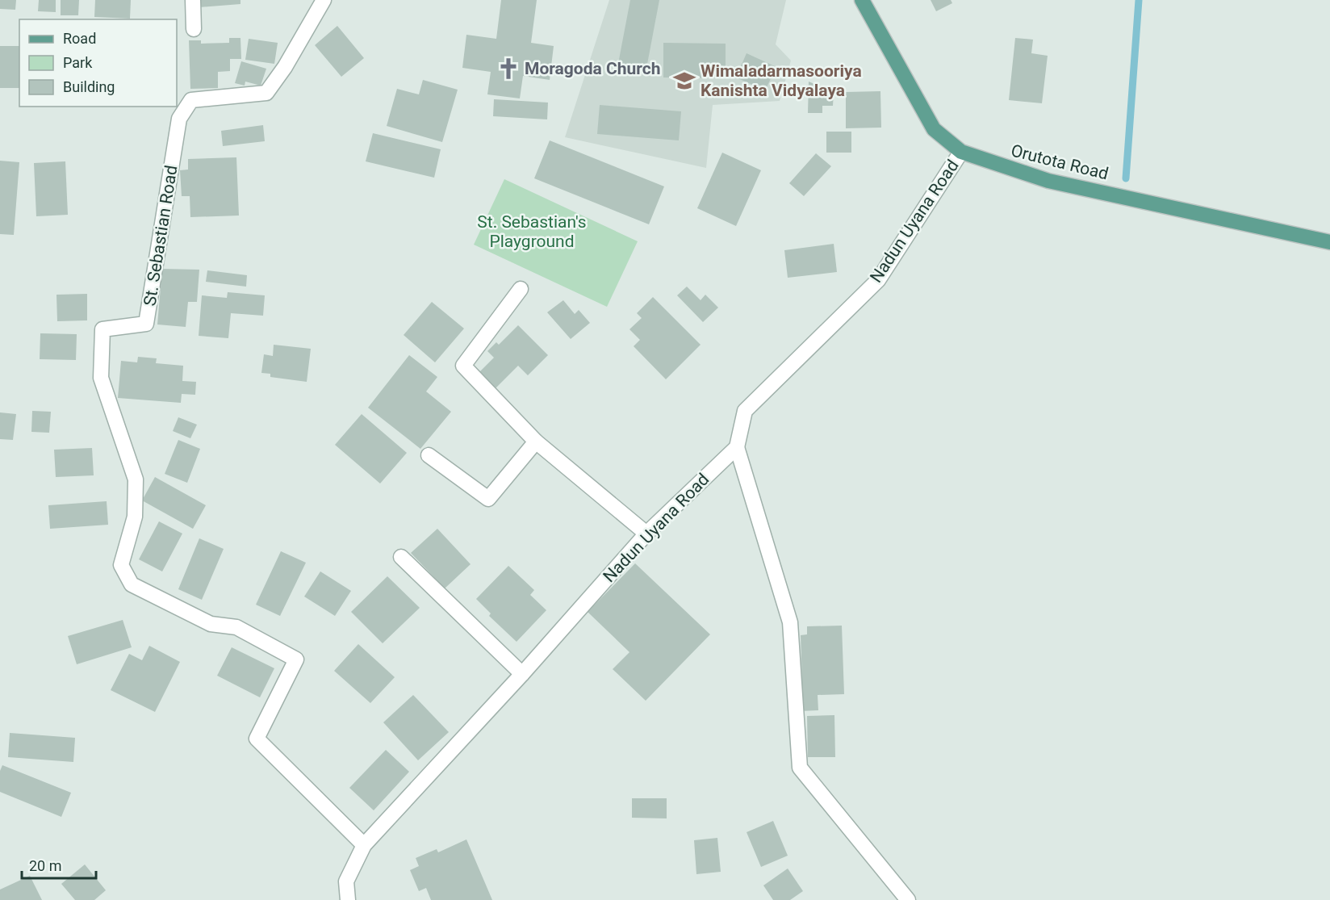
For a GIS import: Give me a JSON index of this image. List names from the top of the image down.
{
  "streets": {
    "main road": ["Orutota Road"],
    "street": ["Nadun Uyana Road", "St. Sebastian Road"]
  },
  "crossings": [
    ["Orutota Road", "Nadun Uyana Road"],
    ["Nadun Uyana Road", "St. Sebastian Road"]
  ],
  "parks": ["St. Sebastian's Playground"],
  "places": {
    "church": ["Moragoda Church"],
    "school or university": ["Wimaladarmasooriya Kanishta Vidyalaya"]
  },
  "legend": ["Road", "Park", "Building"],
  "scale_bar": "20 m"
}
